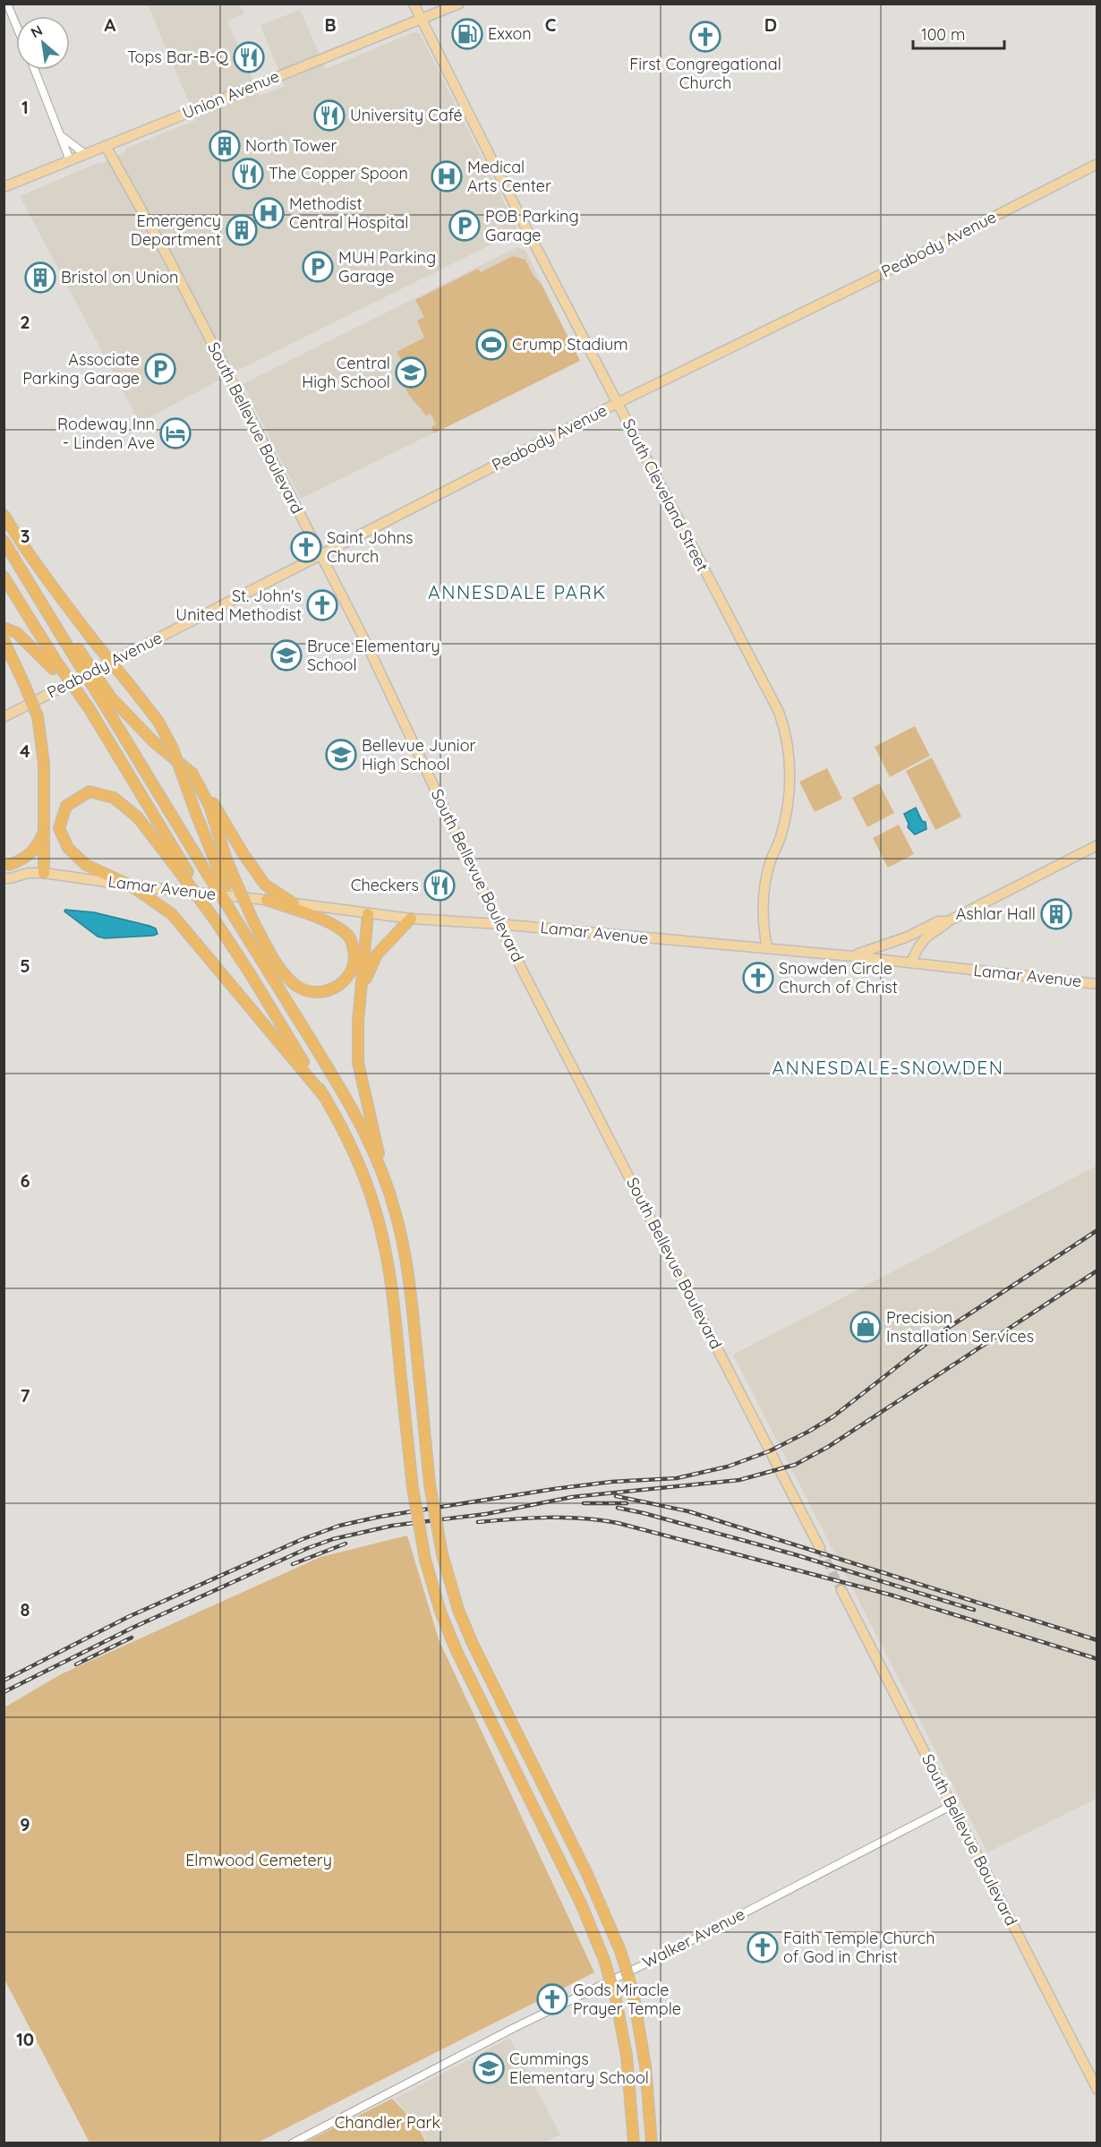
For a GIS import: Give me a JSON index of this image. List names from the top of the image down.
{
  "streets": {
    "main road": [
      "Union Avenue",
      "Peabody Avenue",
      "South Bellevue Boulevard",
      "South Cleveland Street",
      "Lamar Avenue"
    ],
    "street": ["Walker Avenue"]
  },
  "crossings": [
    ["Union Avenue", "South Bellevue Boulevard"],
    ["Union Avenue", "South Cleveland Street"],
    ["Peabody Avenue", "South Bellevue Boulevard"],
    ["Peabody Avenue", "South Cleveland Street"],
    ["South Bellevue Boulevard", "Lamar Avenue"],
    ["South Bellevue Boulevard", "Walker Avenue"],
    ["South Cleveland Street", "Lamar Avenue"]
  ],
  "districts": ["ANNESDALE PARK", "ANNESDALE-SNOWDEN"],
  "parks": ["Elmwood Cemetery", "Chandler Park"],
  "places": {
    "fuel station": ["Exxon"],
    "church": [
      "First Congregational Church",
      "Saint Johns Church",
      "St. John's United Methodist",
      "Snowden Circle Church of Christ",
      "Faith Temple Church of God in Christ",
      "Gods Miracle Prayer Temple"
    ],
    "restaurant": [
      "Tops Bar-B-Q",
      "University Café",
      "The Copper Spoon",
      "Checkers"
    ],
    "building": [
      "North Tower",
      "Emergency Department",
      "Bristol on Union",
      "Ashlar Hall"
    ],
    "hospital": ["Medical Arts Center", "Methodist Central Hospital"],
    "parking": ["POB Parking Garage", "MUH Parking Garage", "Associate Parking Garage"],
    "sports": ["Crump Stadium"],
    "school or university": [
      "Central High School",
      "Bruce Elementary School",
      "Bellevue Junior High School",
      "Cummings Elementary School"
    ],
    "hotel": ["Rodeway Inn - Linden Ave"],
    "shop": ["Precision Installation Services"]
  },
  "scale_bar": "100 m",
  "north": "top left",
  "grid": {
    "columns": [
      "A",
      "B",
      "C",
      "D"
    ],
    "rows": [
      "1",
      "2",
      "3",
      "4",
      "5",
      "6",
      "7",
      "8",
      "9",
      "10"
    ]
  }
}
